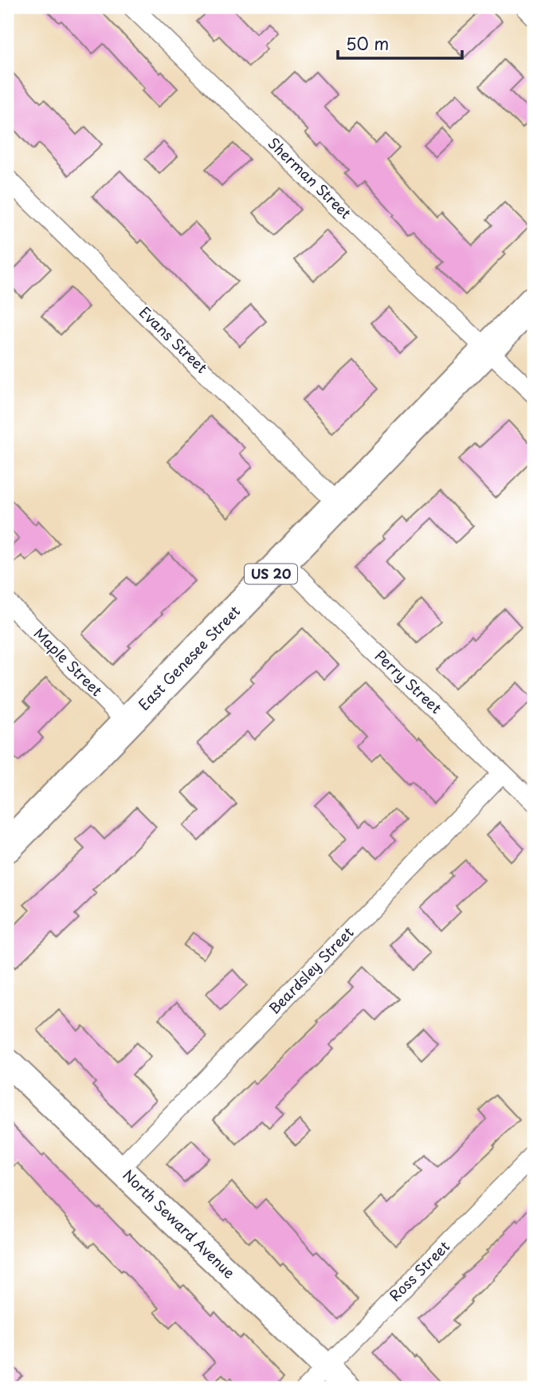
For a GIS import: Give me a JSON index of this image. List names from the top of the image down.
{
  "streets": {
    "highway": ["US 20", "East Genesee Street"],
    "street": [
      "Sherman Street",
      "Evans Street",
      "Maple Street",
      "Perry Street",
      "Beardsley Street",
      "North Seward Avenue",
      "Ross Street"
    ]
  },
  "crossings": [
    ["Sherman Street", "East Genesee Street"],
    ["Evans Street", "East Genesee Street"],
    ["East Genesee Street", "Maple Street"],
    ["East Genesee Street", "Perry Street"],
    ["Perry Street", "Beardsley Street"],
    ["Beardsley Street", "North Seward Avenue"],
    ["North Seward Avenue", "Ross Street"]
  ],
  "scale_bar": "50 m"
}
